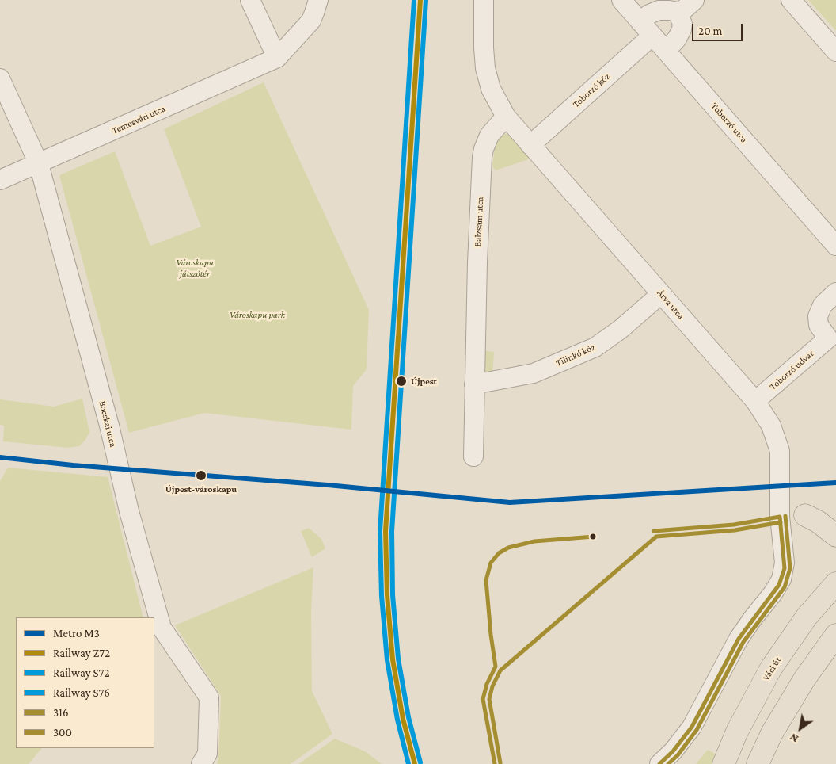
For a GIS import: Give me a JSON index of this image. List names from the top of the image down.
{
  "streets": {
    "main road": ["Váci út"],
    "street": [
      "Toborzó köz",
      "Temesvári utca",
      "Toborzó utca",
      "Balzsam utca",
      "Árva utca",
      "Tilinkó köz",
      "Toborzó udvar",
      "Bocskai utca"
    ]
  },
  "crossings": [
    ["Toborzó köz", "Toborzó utca"],
    ["Toborzó köz", "Árva utca"],
    ["Temesvári utca", "Bocskai utca"],
    ["Balzsam utca", "Árva utca"],
    ["Balzsam utca", "Tilinkó köz"],
    ["Árva utca", "Tilinkó köz"],
    ["Árva utca", "Toborzó udvar"]
  ],
  "parks": ["Városkapu játszótér", "Városkapu park"],
  "places": ["Újpest", "Újpest-városkapu"],
  "lines": [
    "rail line Z72",
    "rail line S72",
    "rail line S76",
    "metro line M3",
    "transit line 300",
    "transit line 316"
  ],
  "legend": [
    "Metro M3",
    "Railway Z72",
    "Railway S72",
    "Railway S76",
    "316",
    "300"
  ],
  "scale_bar": "20 m",
  "north": "bottom left"
}
